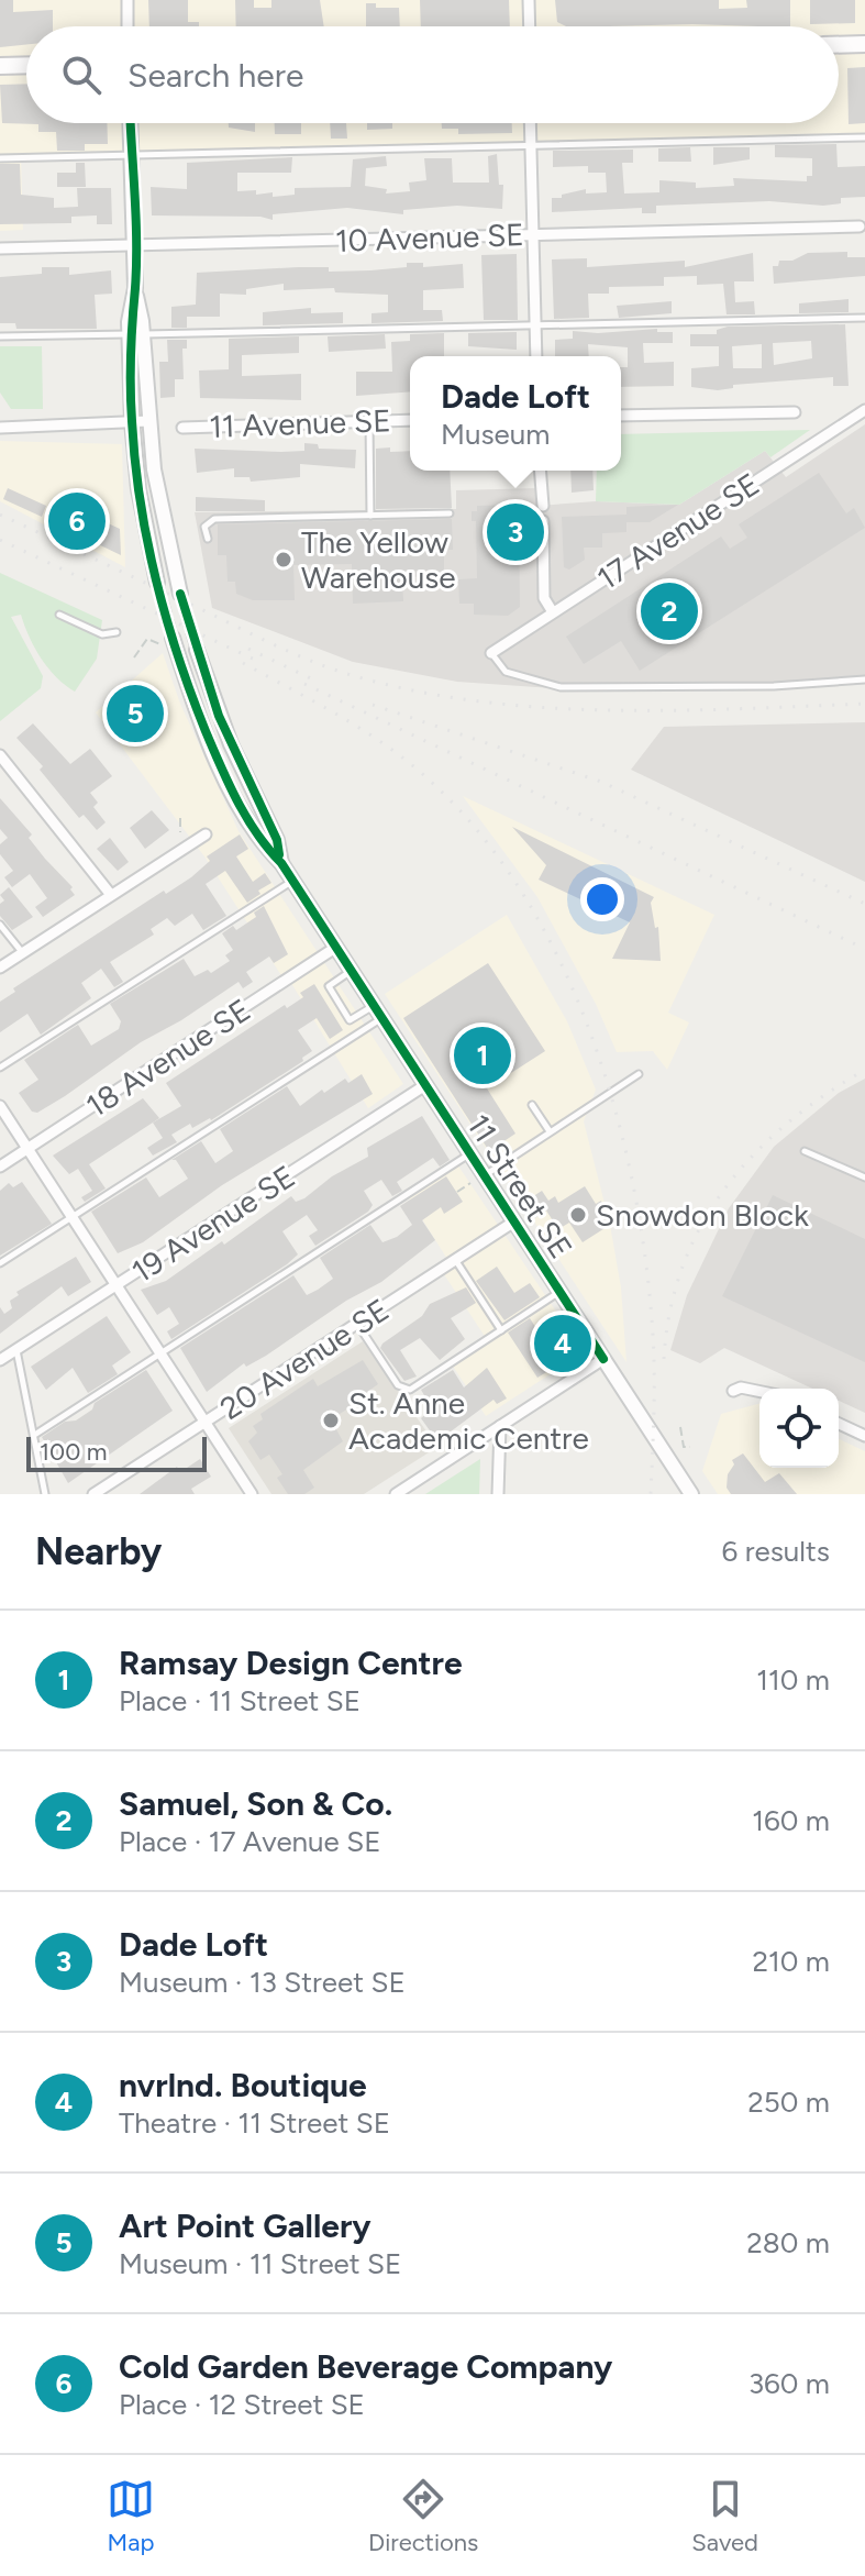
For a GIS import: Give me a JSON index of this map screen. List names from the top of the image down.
{
  "streets": {
    "street": [
      "10 Avenue SE",
      "11 Avenue SE",
      "17 Avenue SE",
      "18 Avenue SE",
      "11 Street SE",
      "19 Avenue SE",
      "20 Avenue SE"
    ]
  },
  "crossings": [
    ["18 Avenue SE", "11 Street SE"],
    ["11 Street SE", "19 Avenue SE"],
    ["11 Street SE", "20 Avenue SE"]
  ],
  "places": ["The Yellow Warehouse", "Snowdon Block", "St. Anne Academic Centre"],
  "scale_bar": "100 m",
  "page": {
    "search": "Search here",
    "popup": ["Dade Loft", "Museum"],
    "pins": [
      "6",
      "3",
      "2",
      "5",
      "1",
      "4"
    ],
    "scale": "100 m",
    "heading": ["Nearby", "6 results"],
    "list": [
      {
        "mark": "1",
        "name": "Ramsay Design Centre",
        "note": "Place · 11 Street SE",
        "value": "110 m"
      },
      {
        "mark": "2",
        "name": "Samuel, Son & Co.",
        "note": "Place · 17 Avenue SE",
        "value": "160 m"
      },
      {
        "mark": "3",
        "name": "Dade Loft",
        "note": "Museum · 13 Street SE",
        "value": "210 m"
      },
      {
        "mark": "4",
        "name": "nvrlnd. Boutique",
        "note": "Theatre · 11 Street SE",
        "value": "250 m"
      },
      {
        "mark": "5",
        "name": "Art Point Gallery",
        "note": "Museum · 11 Street SE",
        "value": "280 m"
      },
      {
        "mark": "6",
        "name": "Cold Garden Beverage Company",
        "note": "Place · 12 Street SE",
        "value": "360 m"
      }
    ],
    "nav": ["Map", "Directions", "Saved"]
  }
}
